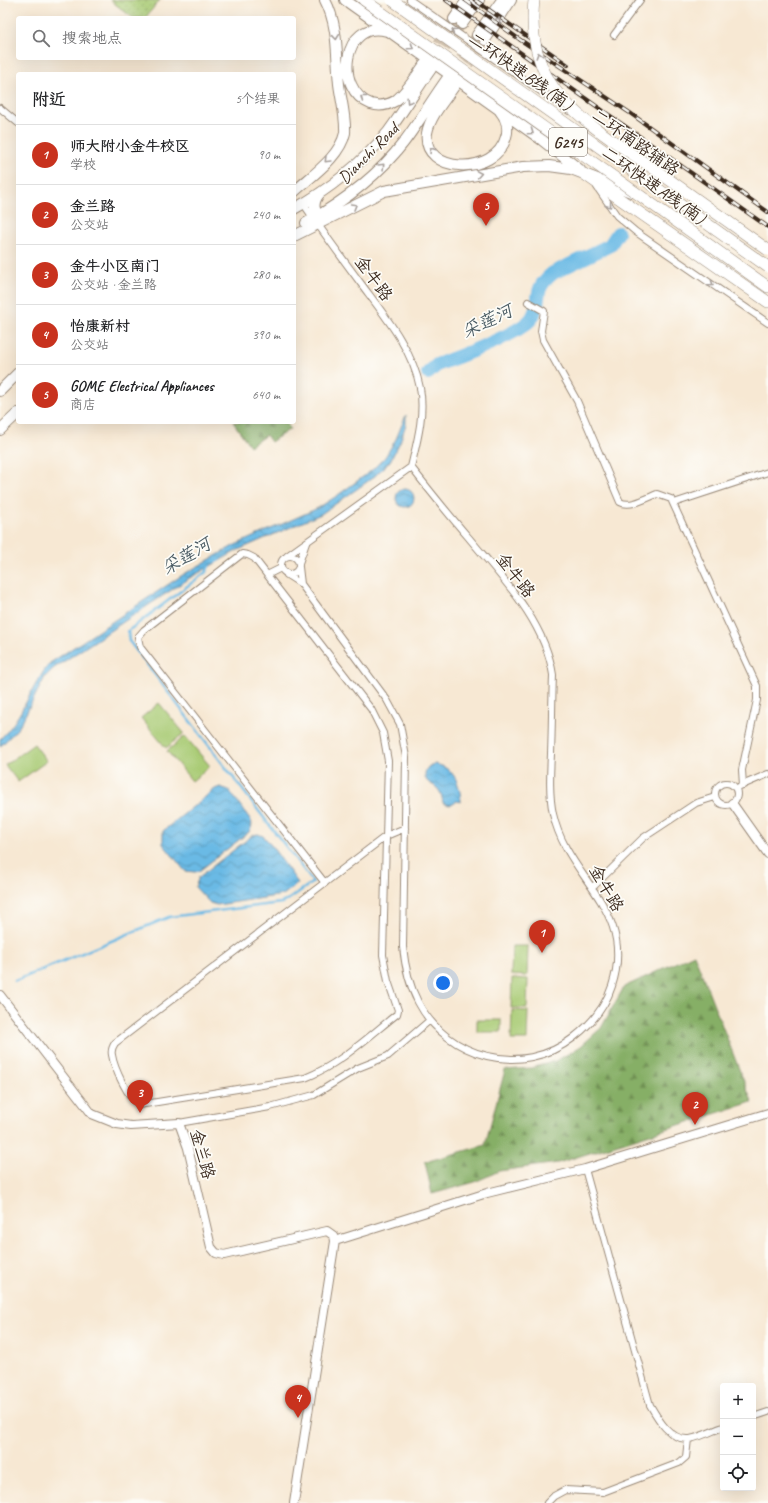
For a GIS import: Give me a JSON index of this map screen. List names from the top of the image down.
{
  "streets": {
    "highway": ["二环快速B线(南)", "二环快速A线(南)"],
    "main road": ["G245", "Dianchi Road"],
    "street": ["二环南路辅路", "金牛路", "金兰路"]
  },
  "crossings": [
    ["二环快速B线(南)", "G245"],
    ["Dianchi Road", "金牛路"]
  ],
  "one_way": ["二环南路辅路"],
  "water": ["采莲河"],
  "page": {
    "search": "搜索地点",
    "heading": ["附近", "5个结果"],
    "list": [
      {
        "mark": "1",
        "name": "师大附小金牛校区",
        "note": "学校",
        "value": "90 m"
      },
      {
        "mark": "2",
        "name": "金兰路",
        "note": "公交站",
        "value": "240 m"
      },
      {
        "mark": "3",
        "name": "金牛小区南门",
        "note": "公交站 · 金兰路",
        "value": "280 m"
      },
      {
        "mark": "4",
        "name": "怡康新村",
        "note": "公交站",
        "value": "390 m"
      },
      {
        "mark": "5",
        "name": "GOME Electrical Appliances",
        "note": "商店",
        "value": "640 m"
      }
    ],
    "pins": [
      "5",
      "1",
      "3",
      "2",
      "4"
    ],
    "map_buttons": ["+", "−"]
  }
}
